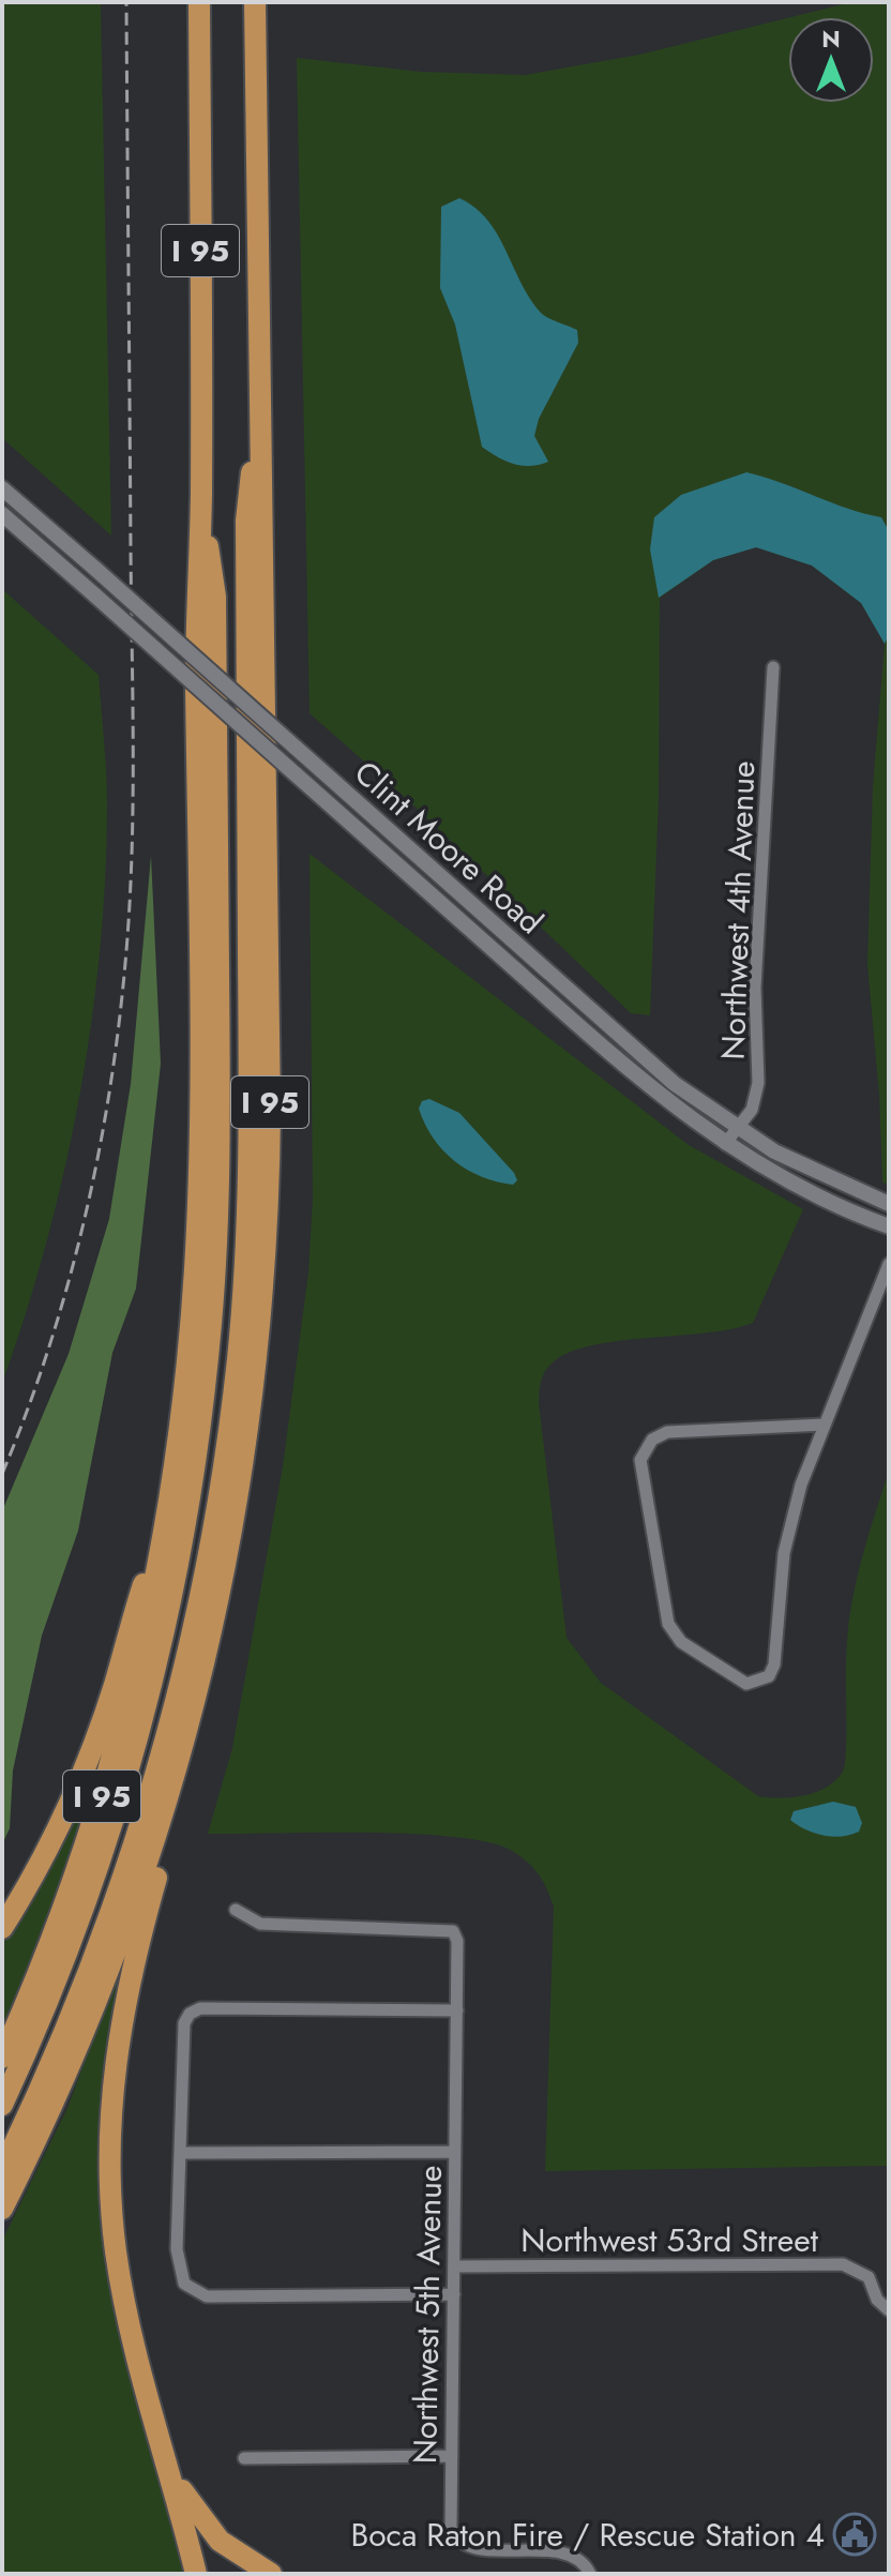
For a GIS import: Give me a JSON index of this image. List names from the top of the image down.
{
  "streets": {
    "highway": ["I 95"],
    "street": [
      "Clint Moore Road",
      "Northwest 4th Avenue",
      "Northwest 53rd Street",
      "Northwest 5th Avenue"
    ]
  },
  "crossings": [
    ["Clint Moore Road", "Northwest 4th Avenue"],
    ["Northwest 53rd Street", "Northwest 5th Avenue"]
  ],
  "places": {
    "public building": ["Boca Raton Fire / Rescue Station 4"]
  },
  "north": "top"
}
